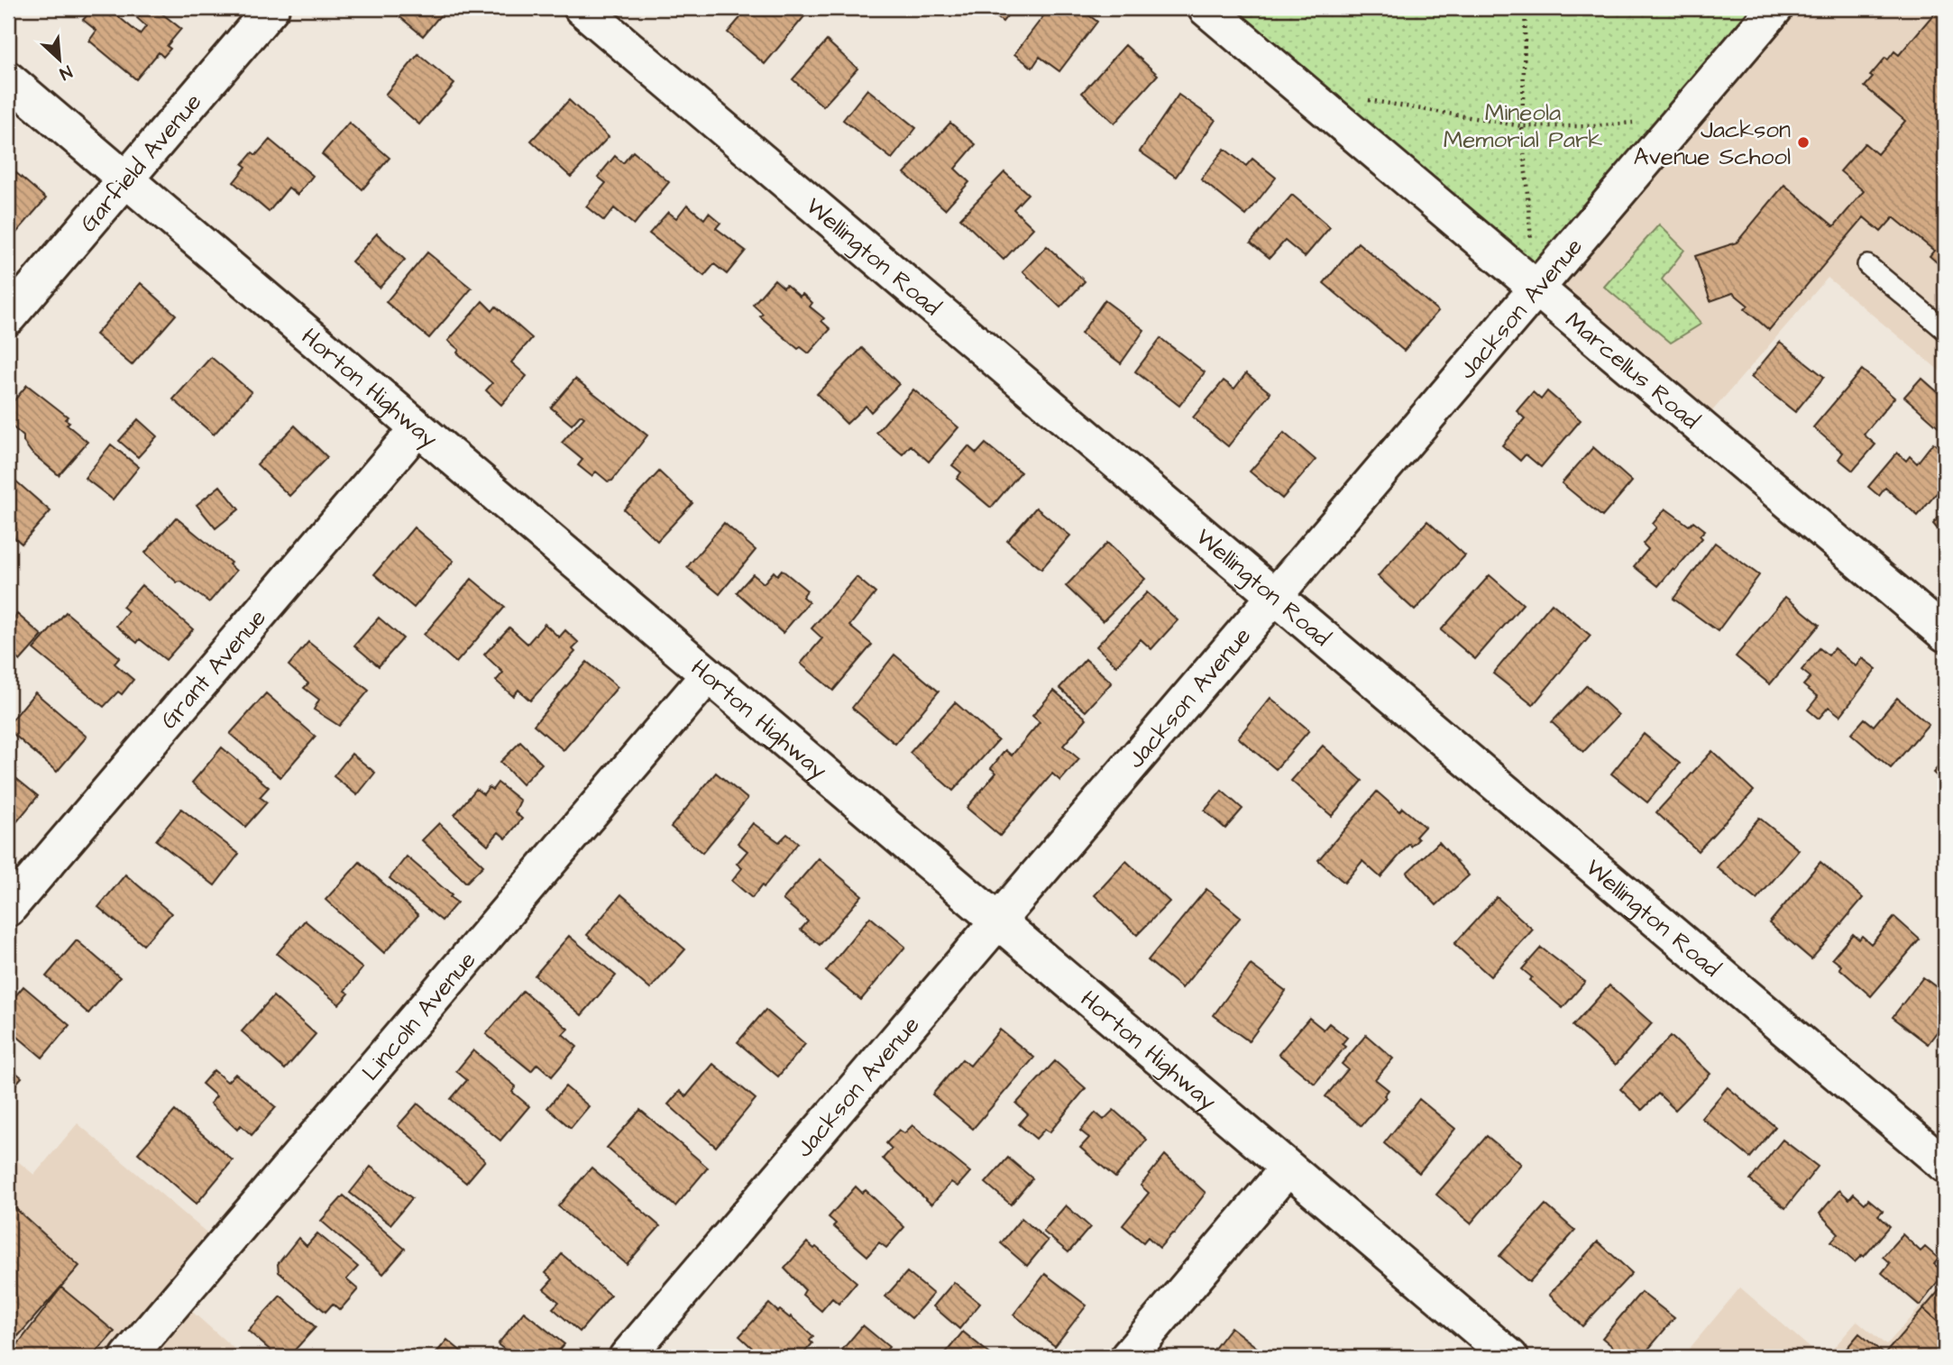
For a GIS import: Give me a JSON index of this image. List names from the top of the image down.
{
  "streets": {
    "street": [
      "Garfield Avenue",
      "Wellington Road",
      "Jackson Avenue",
      "Marcellus Road",
      "Horton Highway",
      "Grant Avenue",
      "Lincoln Avenue"
    ]
  },
  "crossings": [
    ["Garfield Avenue", "Horton Highway"],
    ["Wellington Road", "Jackson Avenue"],
    ["Jackson Avenue", "Marcellus Road"],
    ["Jackson Avenue", "Horton Highway"],
    ["Horton Highway", "Grant Avenue"],
    ["Horton Highway", "Lincoln Avenue"]
  ],
  "parks": ["Mineola Memorial Park"],
  "places": ["Jackson Avenue School"],
  "north": "bottom right"
}
